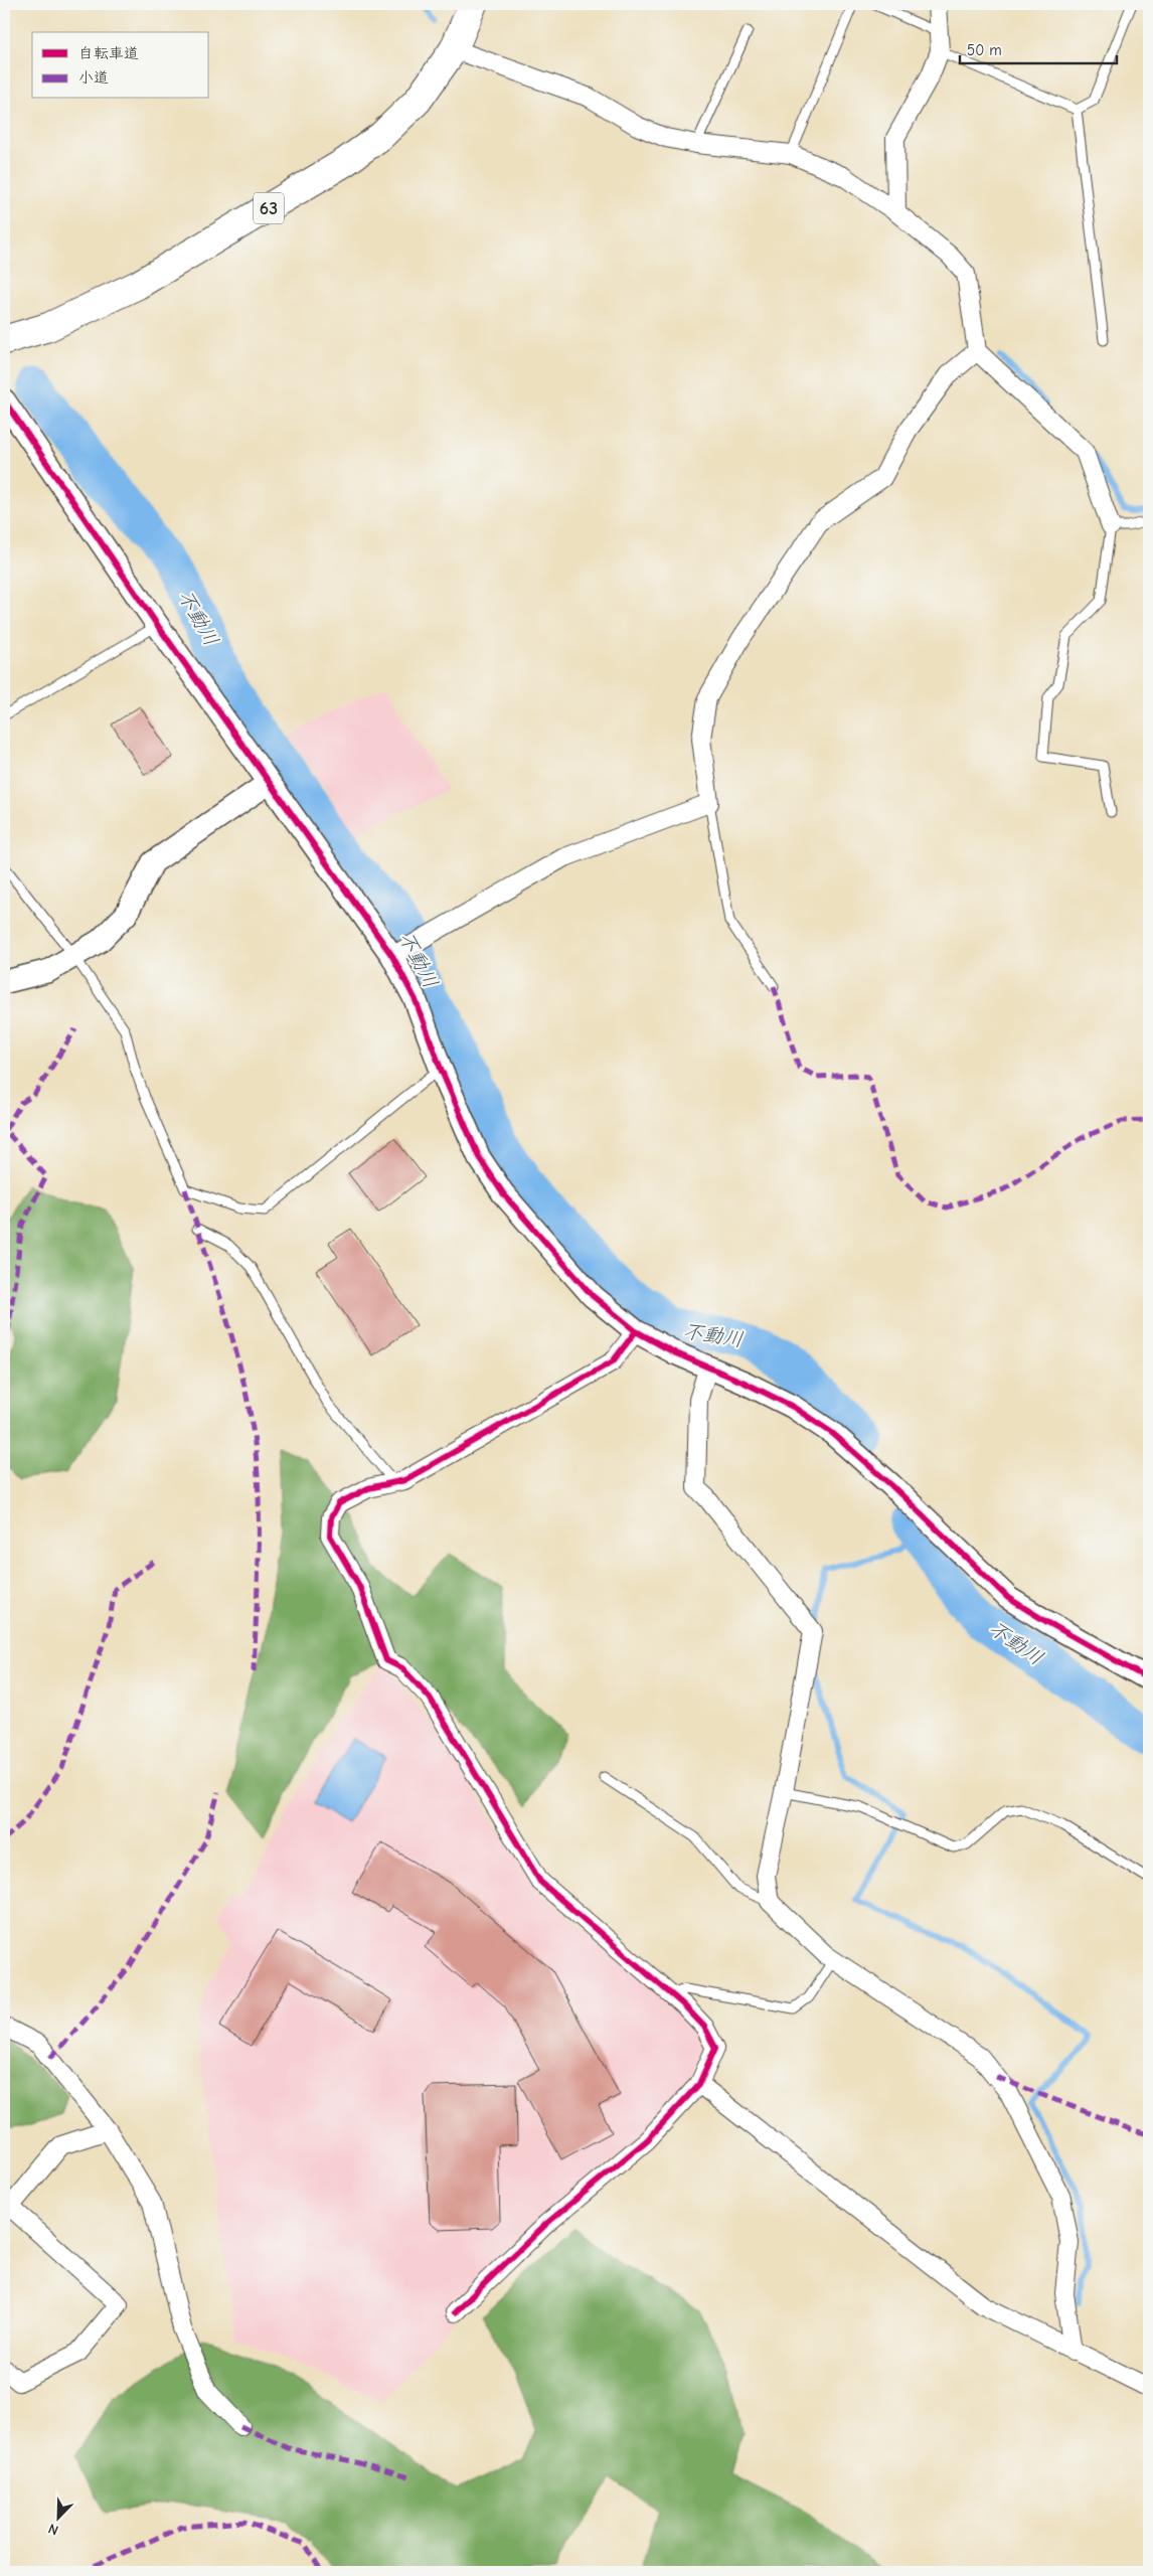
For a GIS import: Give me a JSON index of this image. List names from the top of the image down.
{
  "streets": {
    "main road": ["63"]
  },
  "water": ["不動川"],
  "legend": ["自転車道", "小道"],
  "scale_bar": "50 m",
  "north": "bottom left"
}
